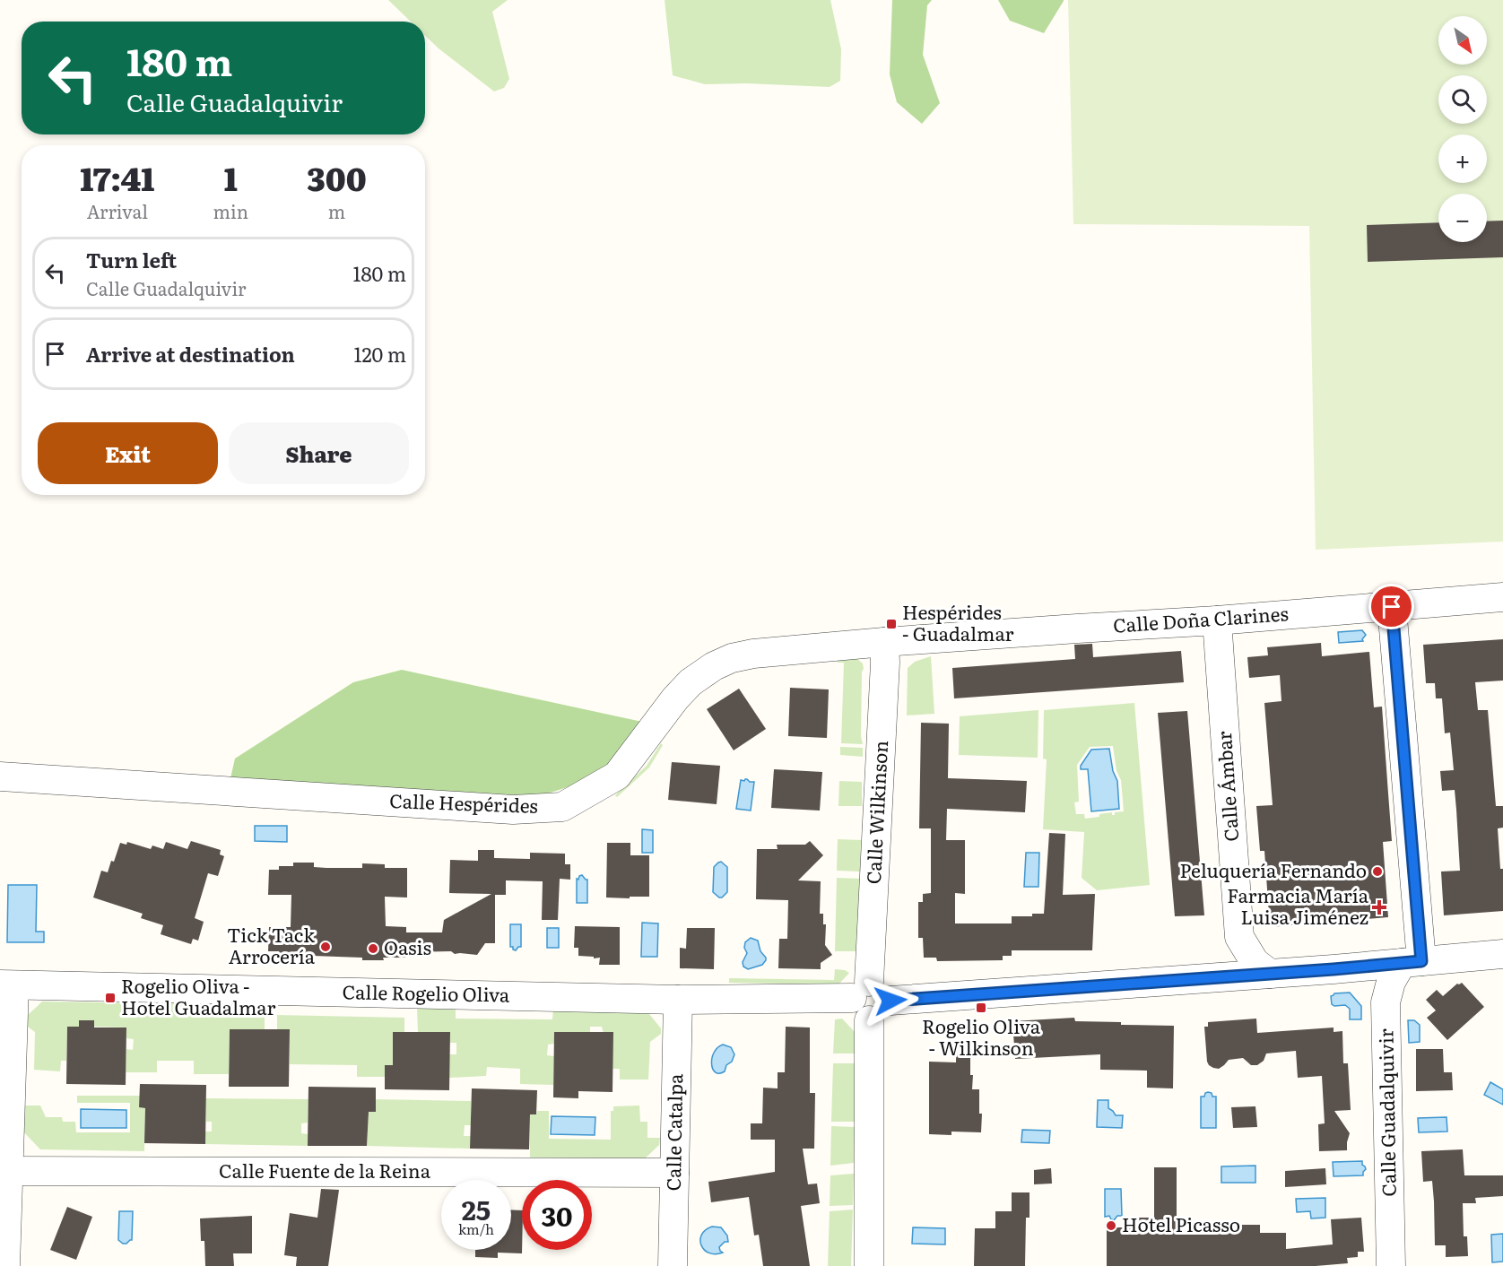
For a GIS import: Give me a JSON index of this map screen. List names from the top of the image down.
{
  "streets": {
    "street": [
      "Calle Doña Clarines",
      "Calle Ámbar",
      "Calle Hespérides",
      "Calle Wilkinson",
      "Calle Rogelio Oliva",
      "Calle Guadalquivir",
      "Calle Catalpa",
      "Calle Fuente de la Reina"
    ]
  },
  "crossings": [
    ["Calle Doña Clarines", "Calle Ámbar"],
    ["Calle Doña Clarines", "Calle Hespérides"],
    ["Calle Doña Clarines", "Calle Wilkinson"],
    ["Calle Hespérides", "Calle Wilkinson"],
    ["Calle Wilkinson", "Calle Rogelio Oliva"],
    ["Calle Rogelio Oliva", "Calle Catalpa"],
    ["Calle Catalpa", "Calle Fuente de la Reina"]
  ],
  "places": {
    "transit": ["Hespérides - Guadalmar", "Rogelio Oliva - Hotel Guadalmar", "Rogelio Oliva - Wilkinson"],
    "other": [
      "Peluquería Fernando",
      "Tick Tack Arrocería",
      "Oasis",
      "Hotel Picasso"
    ],
    "health": ["Farmacia María Luisa Jiménez"]
  },
  "north": "bottom right",
  "page": {
    "map_buttons": ["+", "−"],
    "turn": ["180 m", "Calle Guadalquivir"],
    "eta": [
      "17:41",
      "Arrival",
      "1",
      "min",
      "300",
      "m"
    ],
    "list": [
      {
        "name": "Turn left",
        "note": "Calle Guadalquivir",
        "value": "180 m"
      },
      {
        "name": "Arrive at destination",
        "value": "120 m"
      }
    ],
    "buttons": ["Exit", "Share"],
    "speed": "25 km/h",
    "limit": "30"
  }
}
